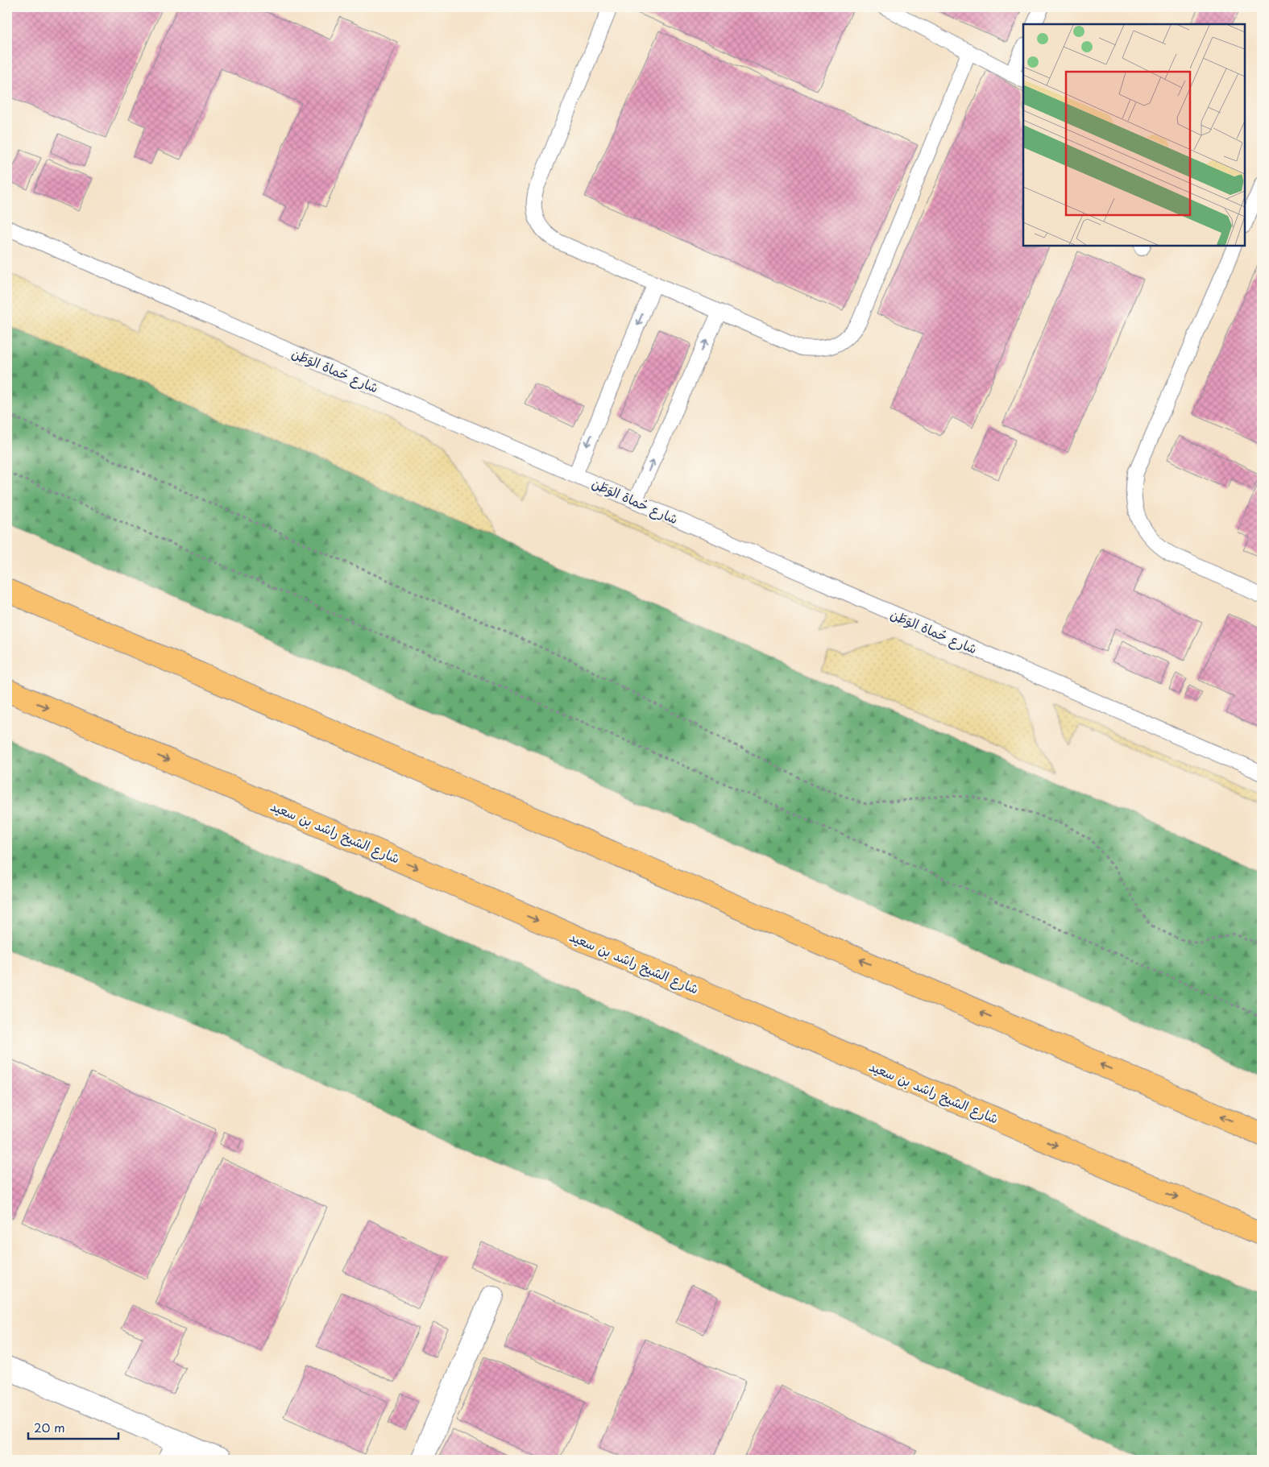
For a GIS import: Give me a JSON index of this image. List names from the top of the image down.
{
  "streets": {
    "main road": ["شارع الشيخ راشد بن سعيد"],
    "lane": ["شارع حُماة الوَطَن"]
  },
  "scale_bar": "20 m"
}
